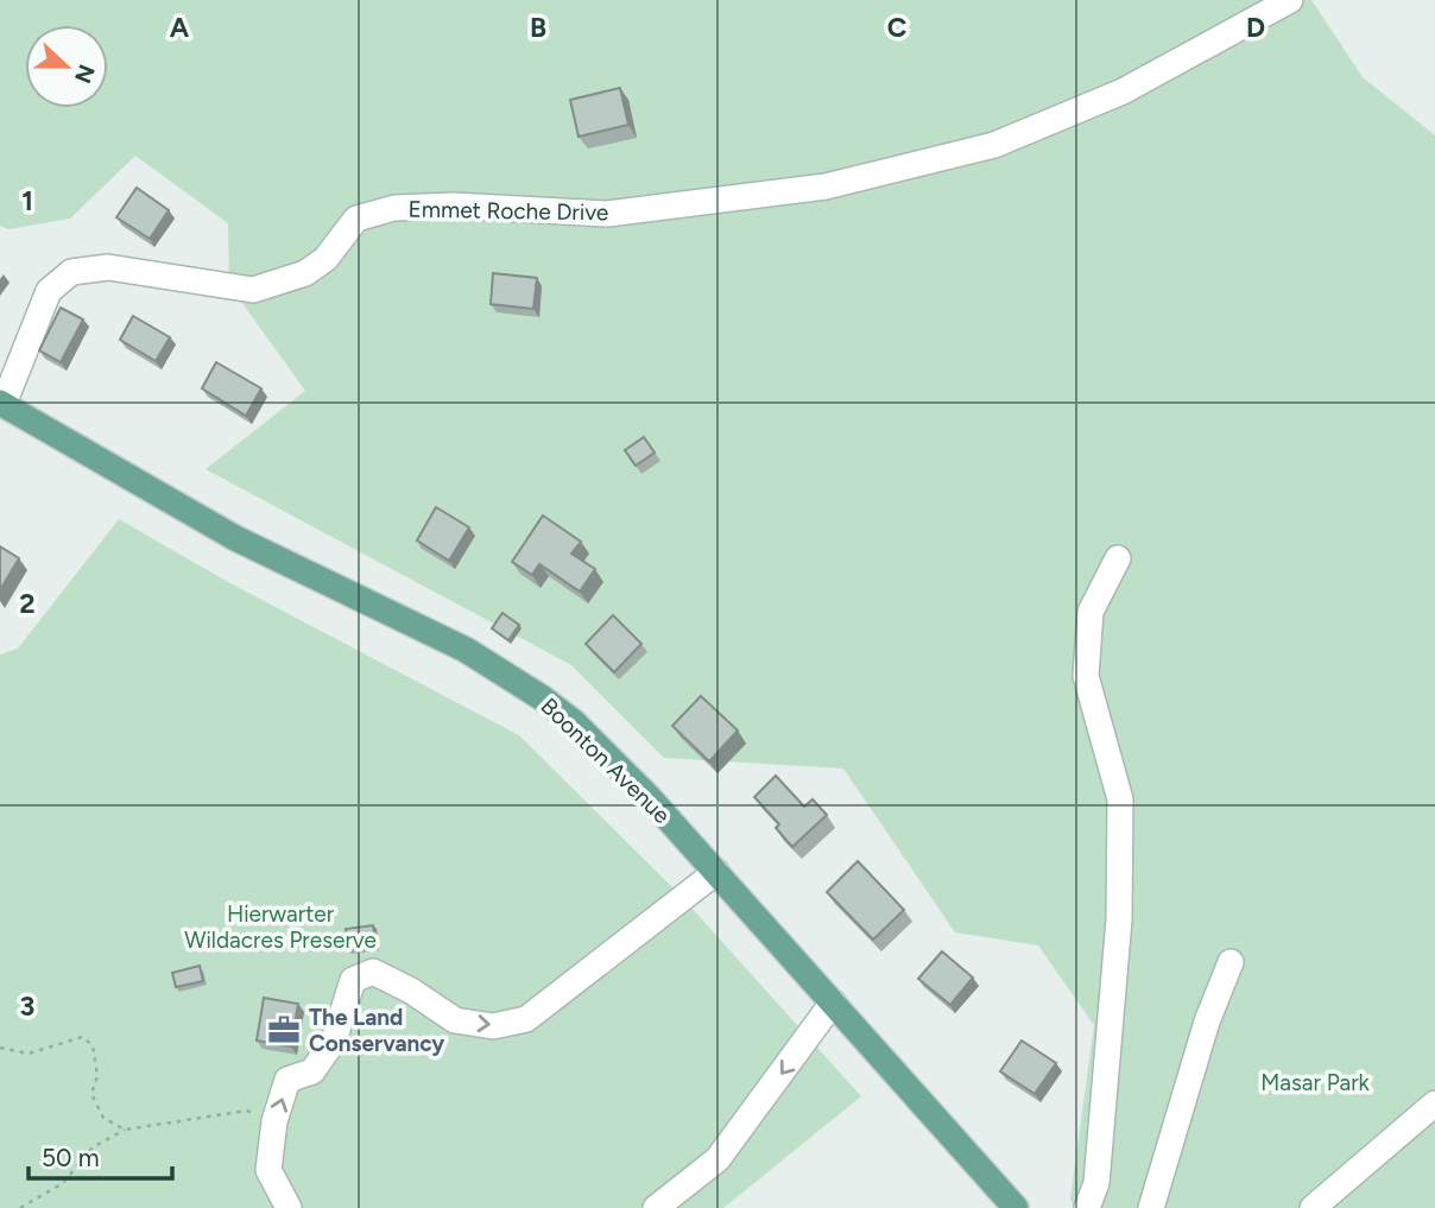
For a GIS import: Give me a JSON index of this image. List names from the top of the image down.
{
  "streets": {
    "main road": ["Boonton Avenue"],
    "street": ["Emmet Roche Drive"]
  },
  "crossings": [
    ["Emmet Roche Drive", "Boonton Avenue"]
  ],
  "parks": ["Hierwarter Wildacres Preserve", "Masar Park"],
  "places": {
    "office": ["The Land Conservancy"]
  },
  "scale_bar": "50 m",
  "north": "right",
  "grid": {
    "columns": [
      "A",
      "B",
      "C",
      "D"
    ],
    "rows": ["1", "2", "3"]
  }
}
